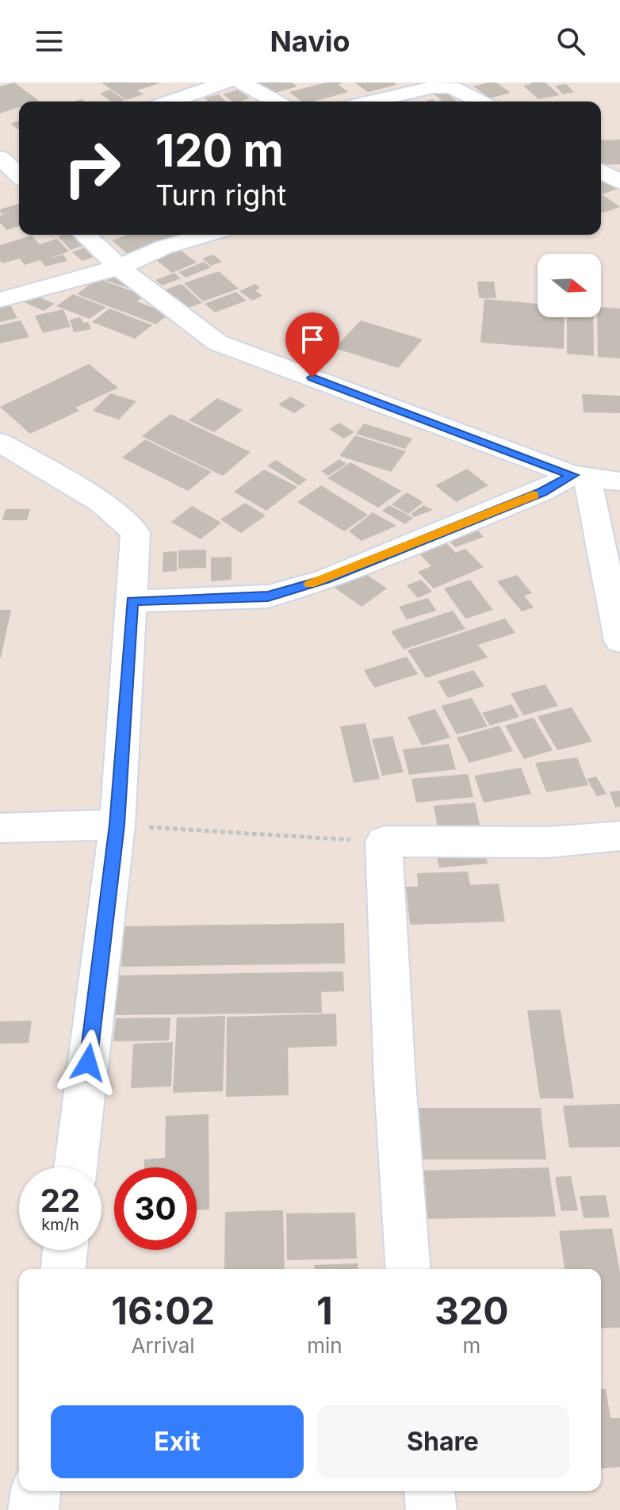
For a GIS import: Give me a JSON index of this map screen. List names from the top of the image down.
{
  "north": "right",
  "page": {
    "header": "Navio",
    "turn": ["120 m", "Turn right"],
    "speed": "22 km/h",
    "limit": "30",
    "eta": [
      "16:02",
      "Arrival",
      "1",
      "min",
      "320",
      "m"
    ],
    "buttons": ["Exit", "Share"]
  }
}
